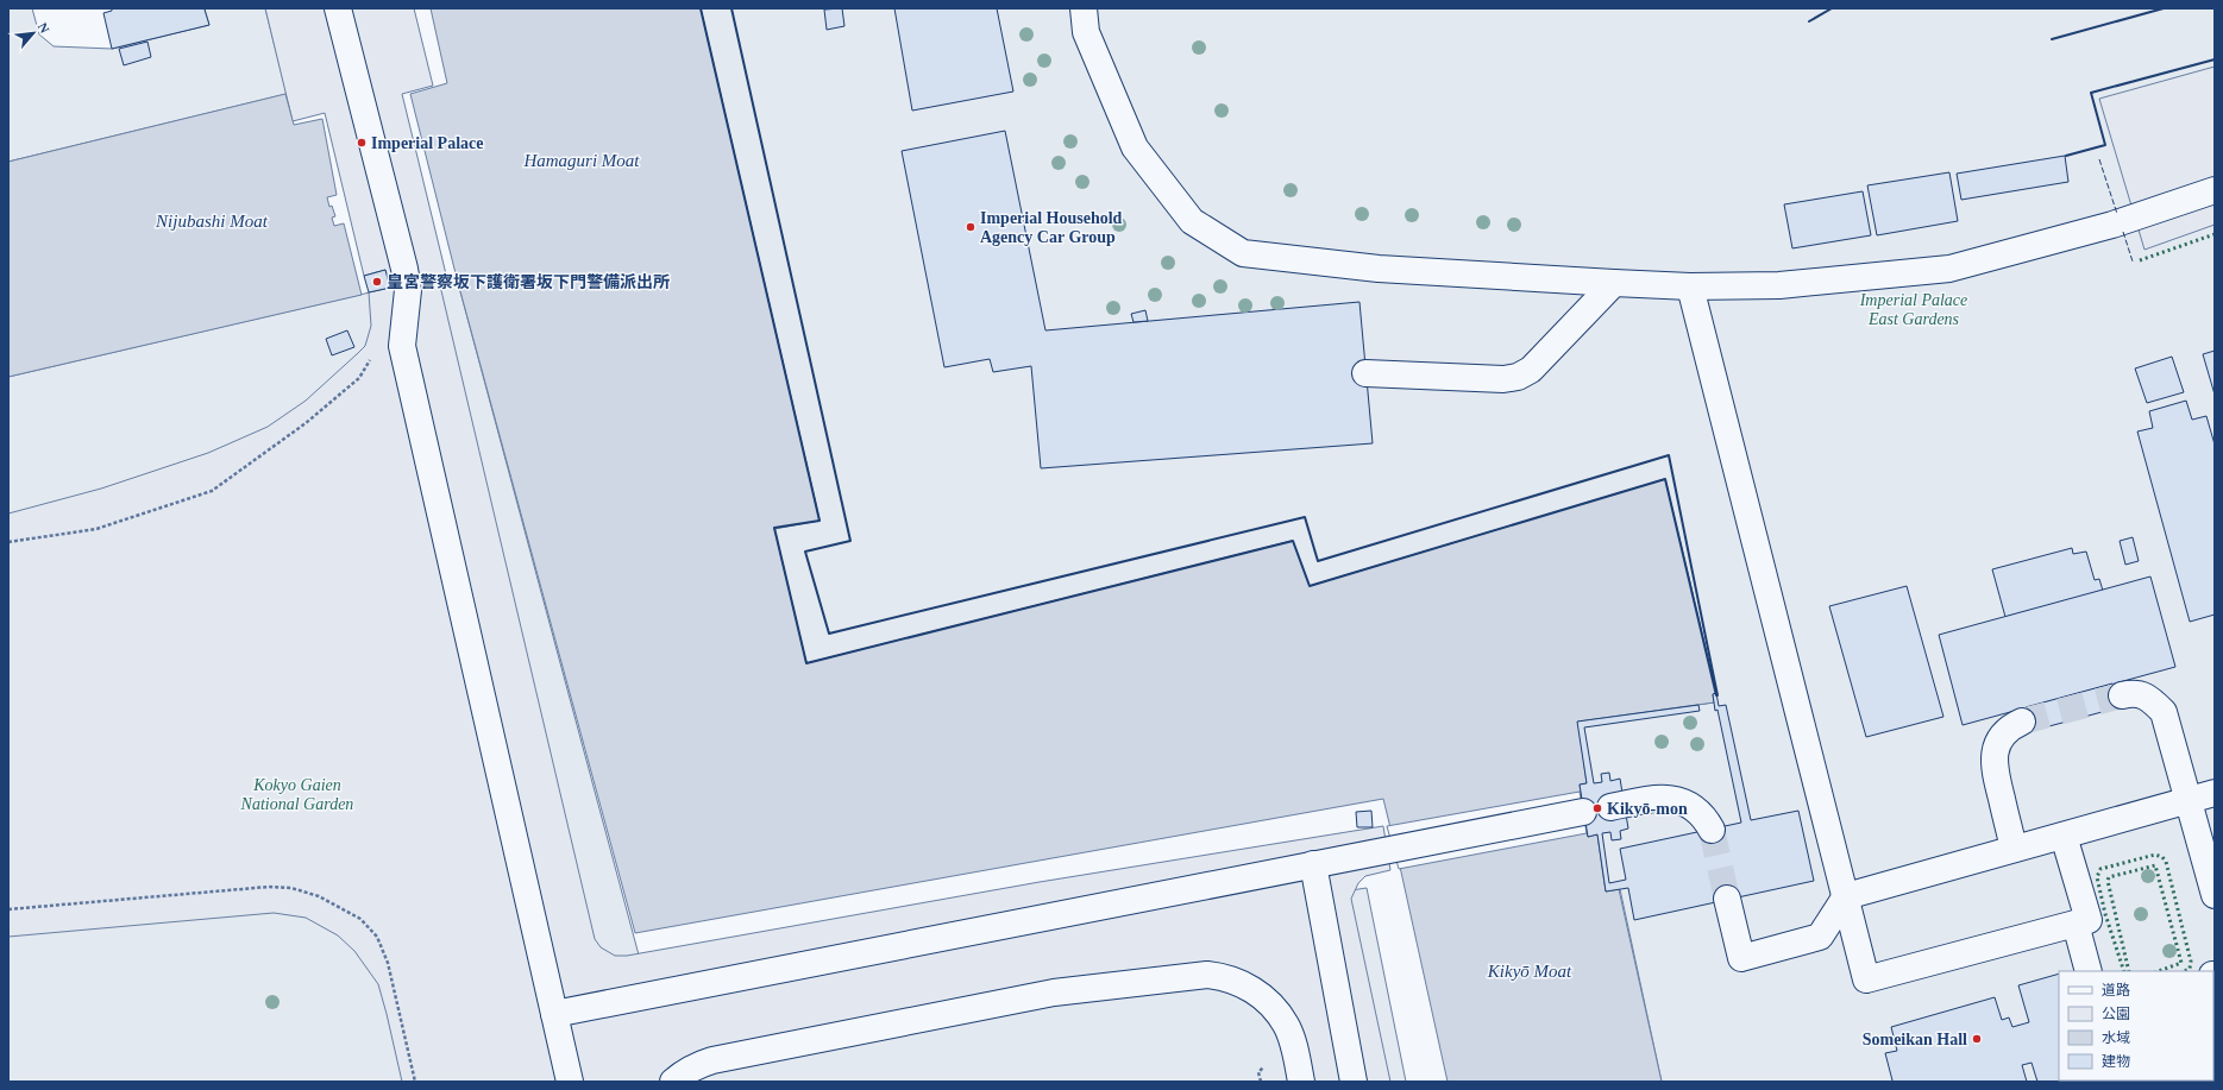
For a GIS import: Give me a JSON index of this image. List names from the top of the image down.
{
  "water": ["Hamaguri Moat", "Nijubashi Moat", "Kikyō Moat"],
  "parks": ["Imperial Palace East Gardens", "Kokyo Gaien National Garden"],
  "places": [
    "Imperial Palace",
    "Imperial Household Agency Car Group",
    "皇宮警察坂下護衛署坂下門警備派出所",
    "Kikyō-mon",
    "Someikan Hall"
  ],
  "legend": [
    "道路",
    "公園",
    "水域",
    "建物"
  ],
  "north": "top right"
}
